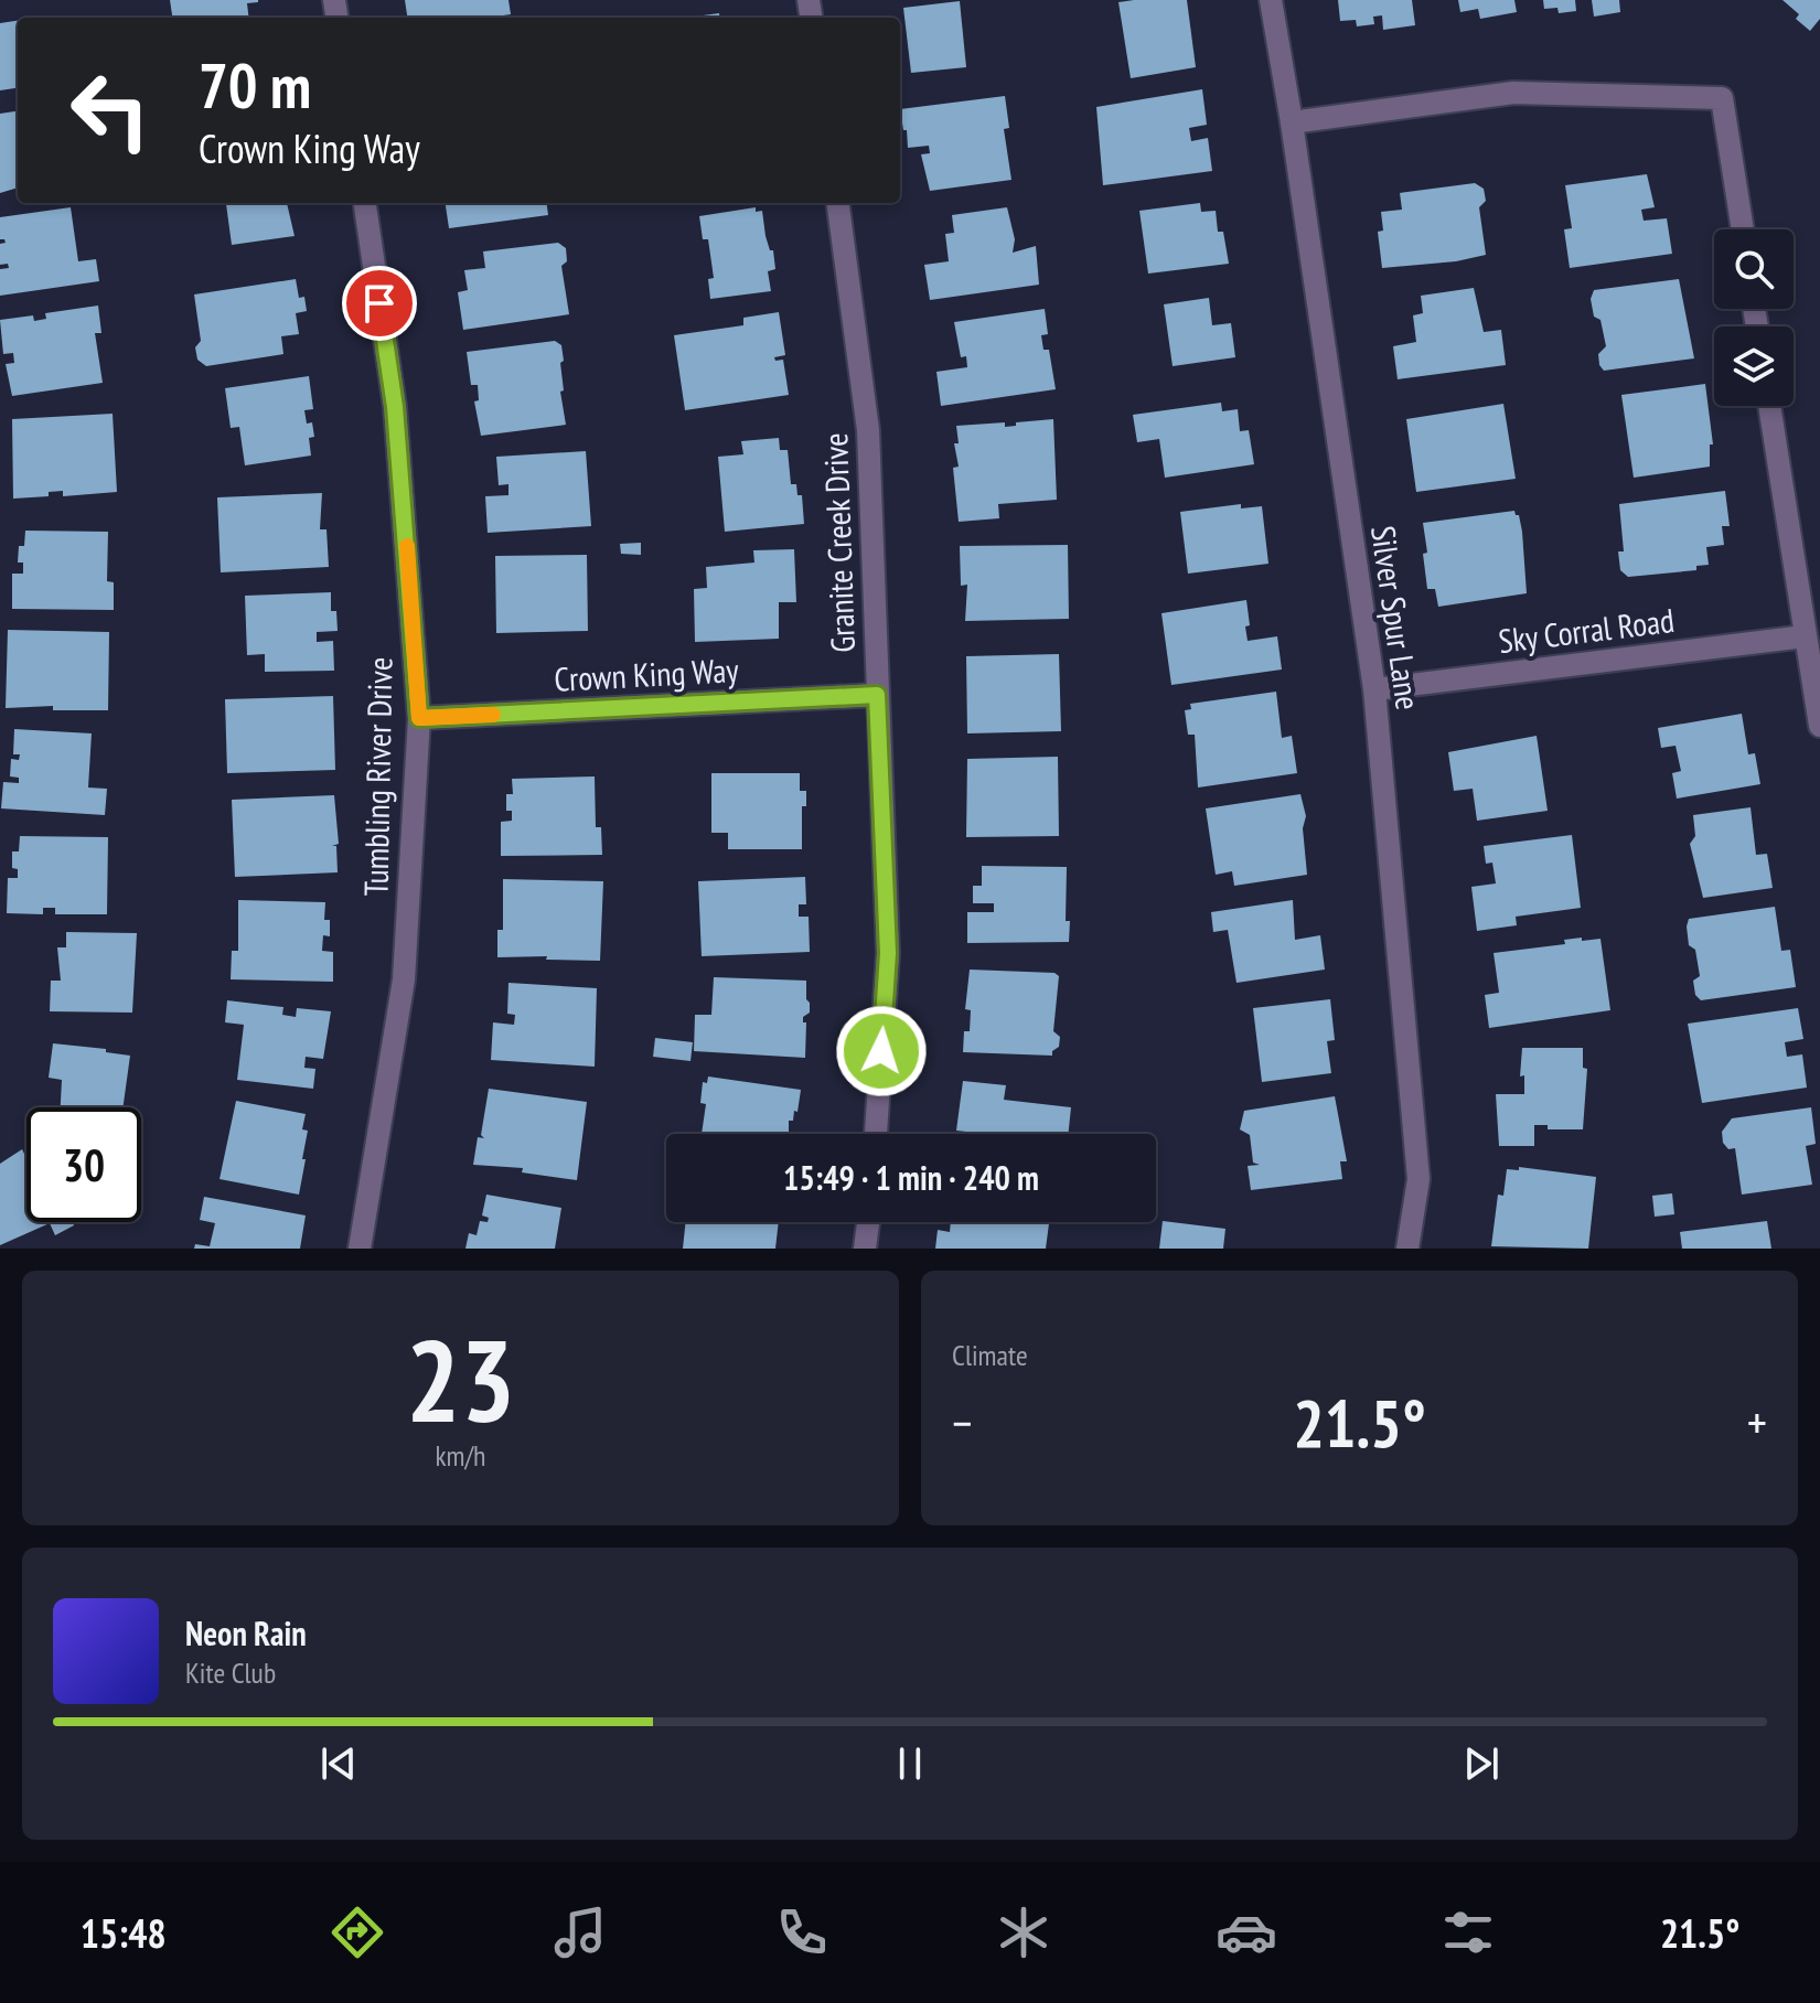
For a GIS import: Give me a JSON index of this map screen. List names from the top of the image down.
{
  "streets": {
    "street": [
      "Granite Creek Drive",
      "Silver Spur Lane",
      "Sky Corral Road",
      "Crown King Way",
      "Tumbling River Drive"
    ]
  },
  "crossings": [
    ["Granite Creek Drive", "Crown King Way"],
    ["Silver Spur Lane", "Sky Corral Road"],
    ["Crown King Way", "Tumbling River Drive"]
  ],
  "page": {
    "turn": ["70 m", "Crown King Way"],
    "limit": "30",
    "trip": "15:49 · 1 min · 240 m",
    "tile": [
      ["23", "km/h"],
      "Climate"
    ],
    "heat": ["−", "21.5°", "+"],
    "song": ["Neon Rain", "Kite Club"],
    "tabs": ["15:48", "21.5°"]
  }
}
